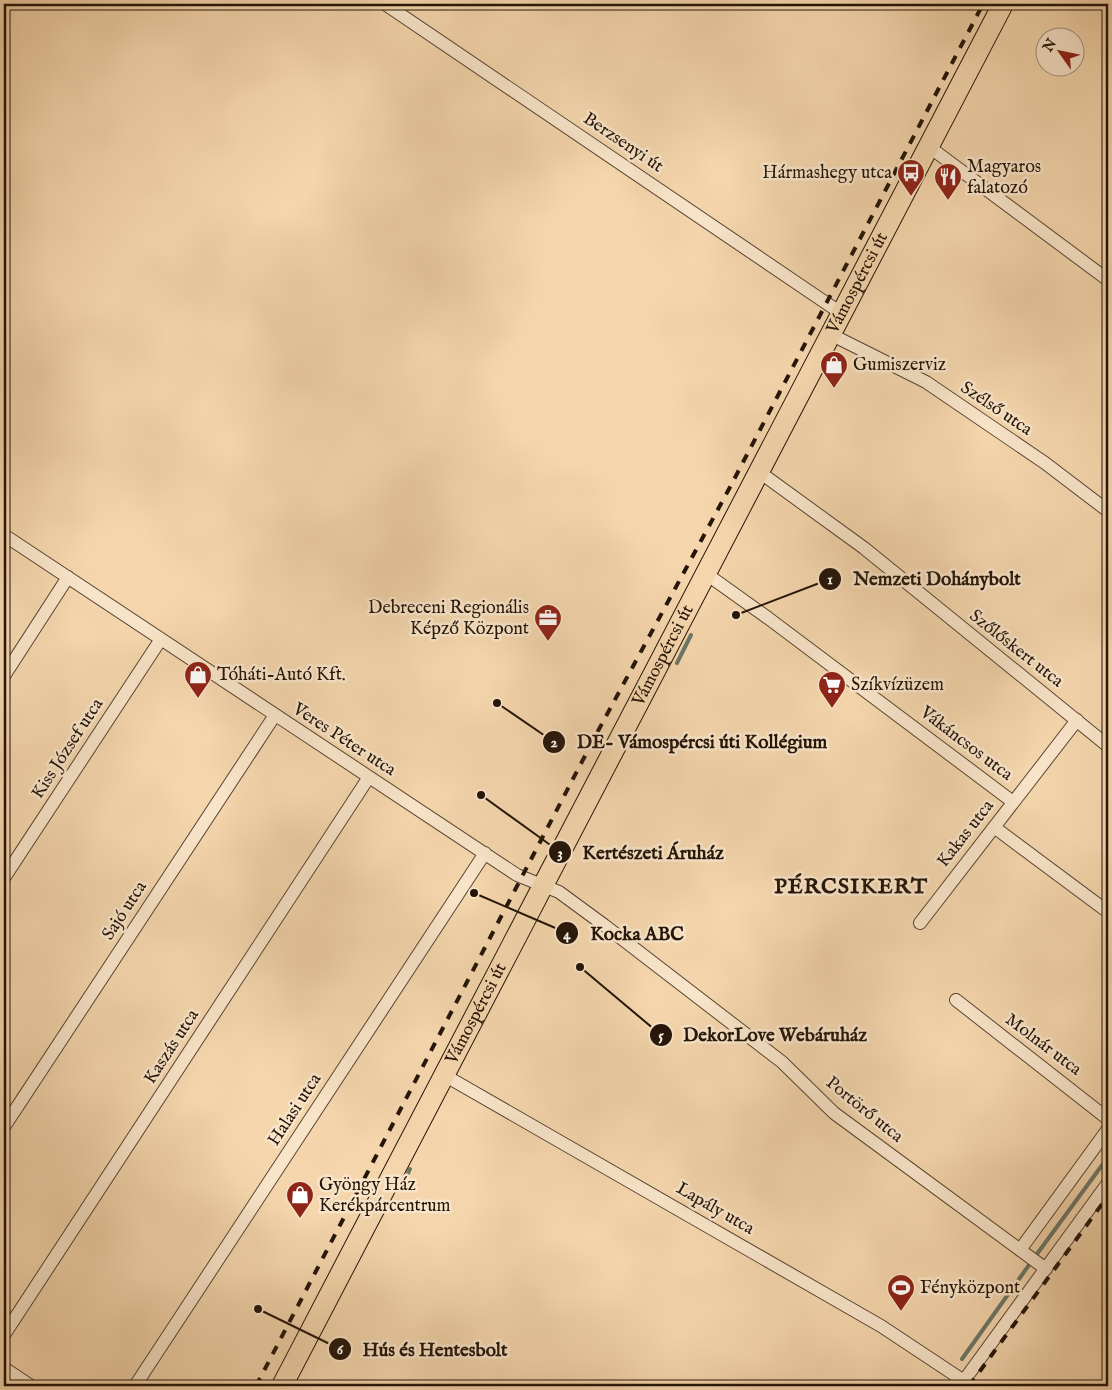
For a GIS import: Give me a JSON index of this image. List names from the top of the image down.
{
  "streets": {
    "main road": ["Vámospércsi út"],
    "street": [
      "Berzsenyi út",
      "Szélső utca",
      "Szőlőskert utca",
      "Veres Péter utca",
      "Vákáncsos utca",
      "Kiss József utca",
      "Kakas utca",
      "Sajó utca",
      "Molnár utca",
      "Kaszás utca",
      "Halasi utca",
      "Portörő utca",
      "Lapály utca"
    ]
  },
  "crossings": [
    ["Berzsenyi út", "Vámospércsi út"],
    ["Vámospércsi út", "Szélső utca"],
    ["Vámospércsi út", "Szőlőskert utca"],
    ["Vámospércsi út", "Veres Péter utca"],
    ["Vámospércsi út", "Vákáncsos utca"],
    ["Vámospércsi út", "Portörő utca"],
    ["Vámospércsi út", "Lapály utca"],
    ["Szőlőskert utca", "Kakas utca"],
    ["Veres Péter utca", "Kiss József utca"],
    ["Veres Péter utca", "Sajó utca"],
    ["Veres Péter utca", "Kaszás utca"],
    ["Veres Péter utca", "Halasi utca"],
    ["Veres Péter utca", "Portörő utca"],
    ["Vákáncsos utca", "Kakas utca"]
  ],
  "districts": ["PÉRCSIKERT"],
  "places": {
    "bus stop": ["Hármashegy utca"],
    "restaurant": ["Magyaros falatozó"],
    "shop": ["Gumiszerviz", "Tóháti-Autó Kft.", "Gyöngy Ház Kerékpárcentrum"],
    "other": [
      "Nemzeti Dohánybolt",
      "DE- Vámospércsi úti Kollégium",
      "Kertészeti Áruház",
      "Kocka ABC",
      "DekorLove Webáruház",
      "Hús és Hentesbolt"
    ],
    "office": ["Debreceni Regionális Képző Központ"],
    "supermarket": ["Szíkvízüzem"],
    "sports": ["Fényközpont"]
  },
  "north": "top left"
}
